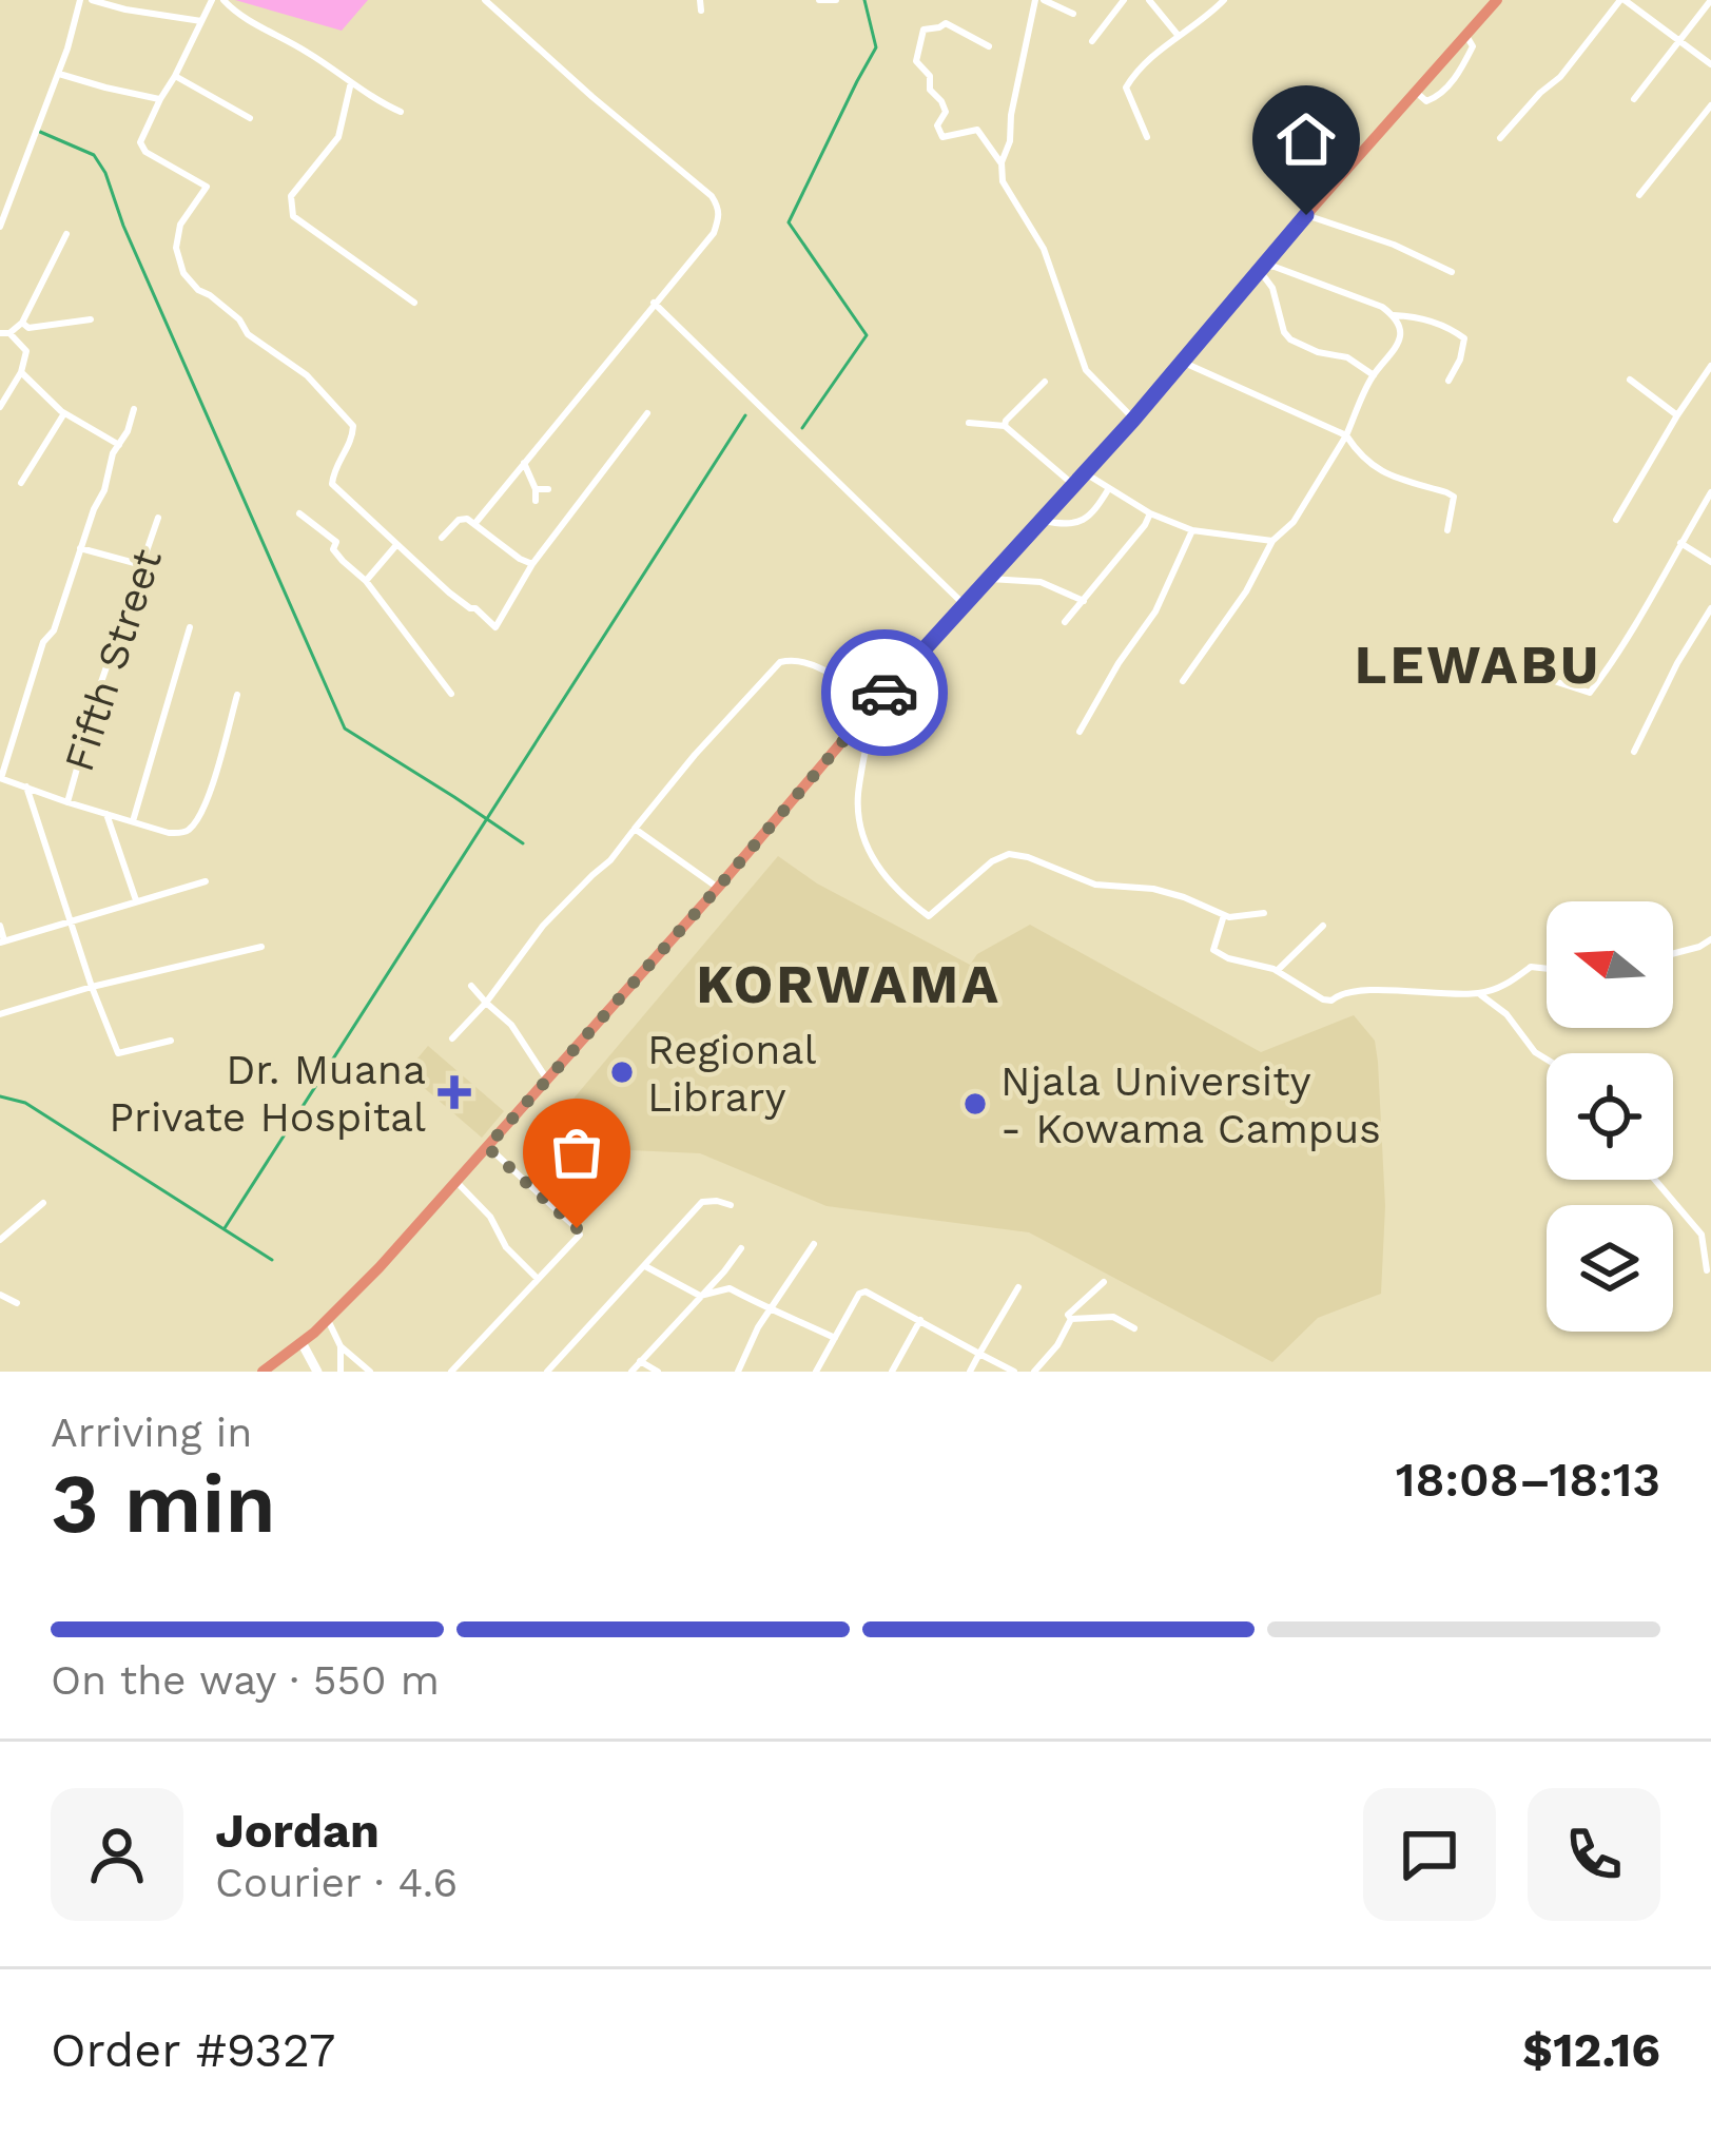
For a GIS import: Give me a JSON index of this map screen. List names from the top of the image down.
{
  "streets": {
    "street": ["Fifth Street"]
  },
  "districts": ["LEWABU", "KORWAMA"],
  "places": {
    "other": ["Regional Library", "Njala University - Kowama Campus"],
    "health": ["Dr. Muana Private Hospital"]
  },
  "north": "left",
  "page": {
    "heading": ["3 min", "Arriving in", "18:08–18:13"],
    "panel": [
      "Jordan",
      "Courier · 4.6",
      "Order #9327",
      "$12.16"
    ],
    "bar": "On the way · 550 m"
  }
}
